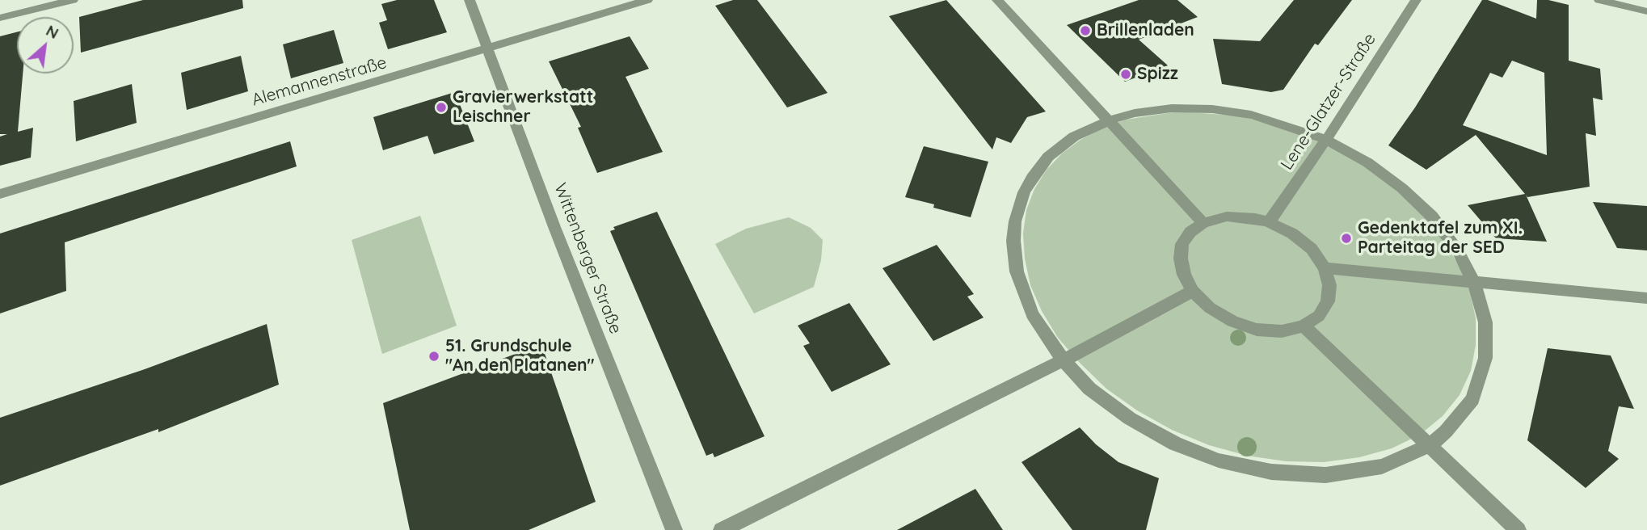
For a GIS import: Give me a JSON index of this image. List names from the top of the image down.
{
  "streets": {
    "street": ["Alemannenstraße", "Lene-Glatzer-Straße", "Wittenberger Straße"]
  },
  "crossings": [
    ["Alemannenstraße", "Wittenberger Straße"]
  ],
  "places": [
    "Brillenladen",
    "Spizz",
    "Gravierwerkstatt Leischner",
    "Gedenktafel zum XI. Parteitag der SED",
    "51. Grundschule \"An den Platanen\""
  ],
  "north": "top right"
}
